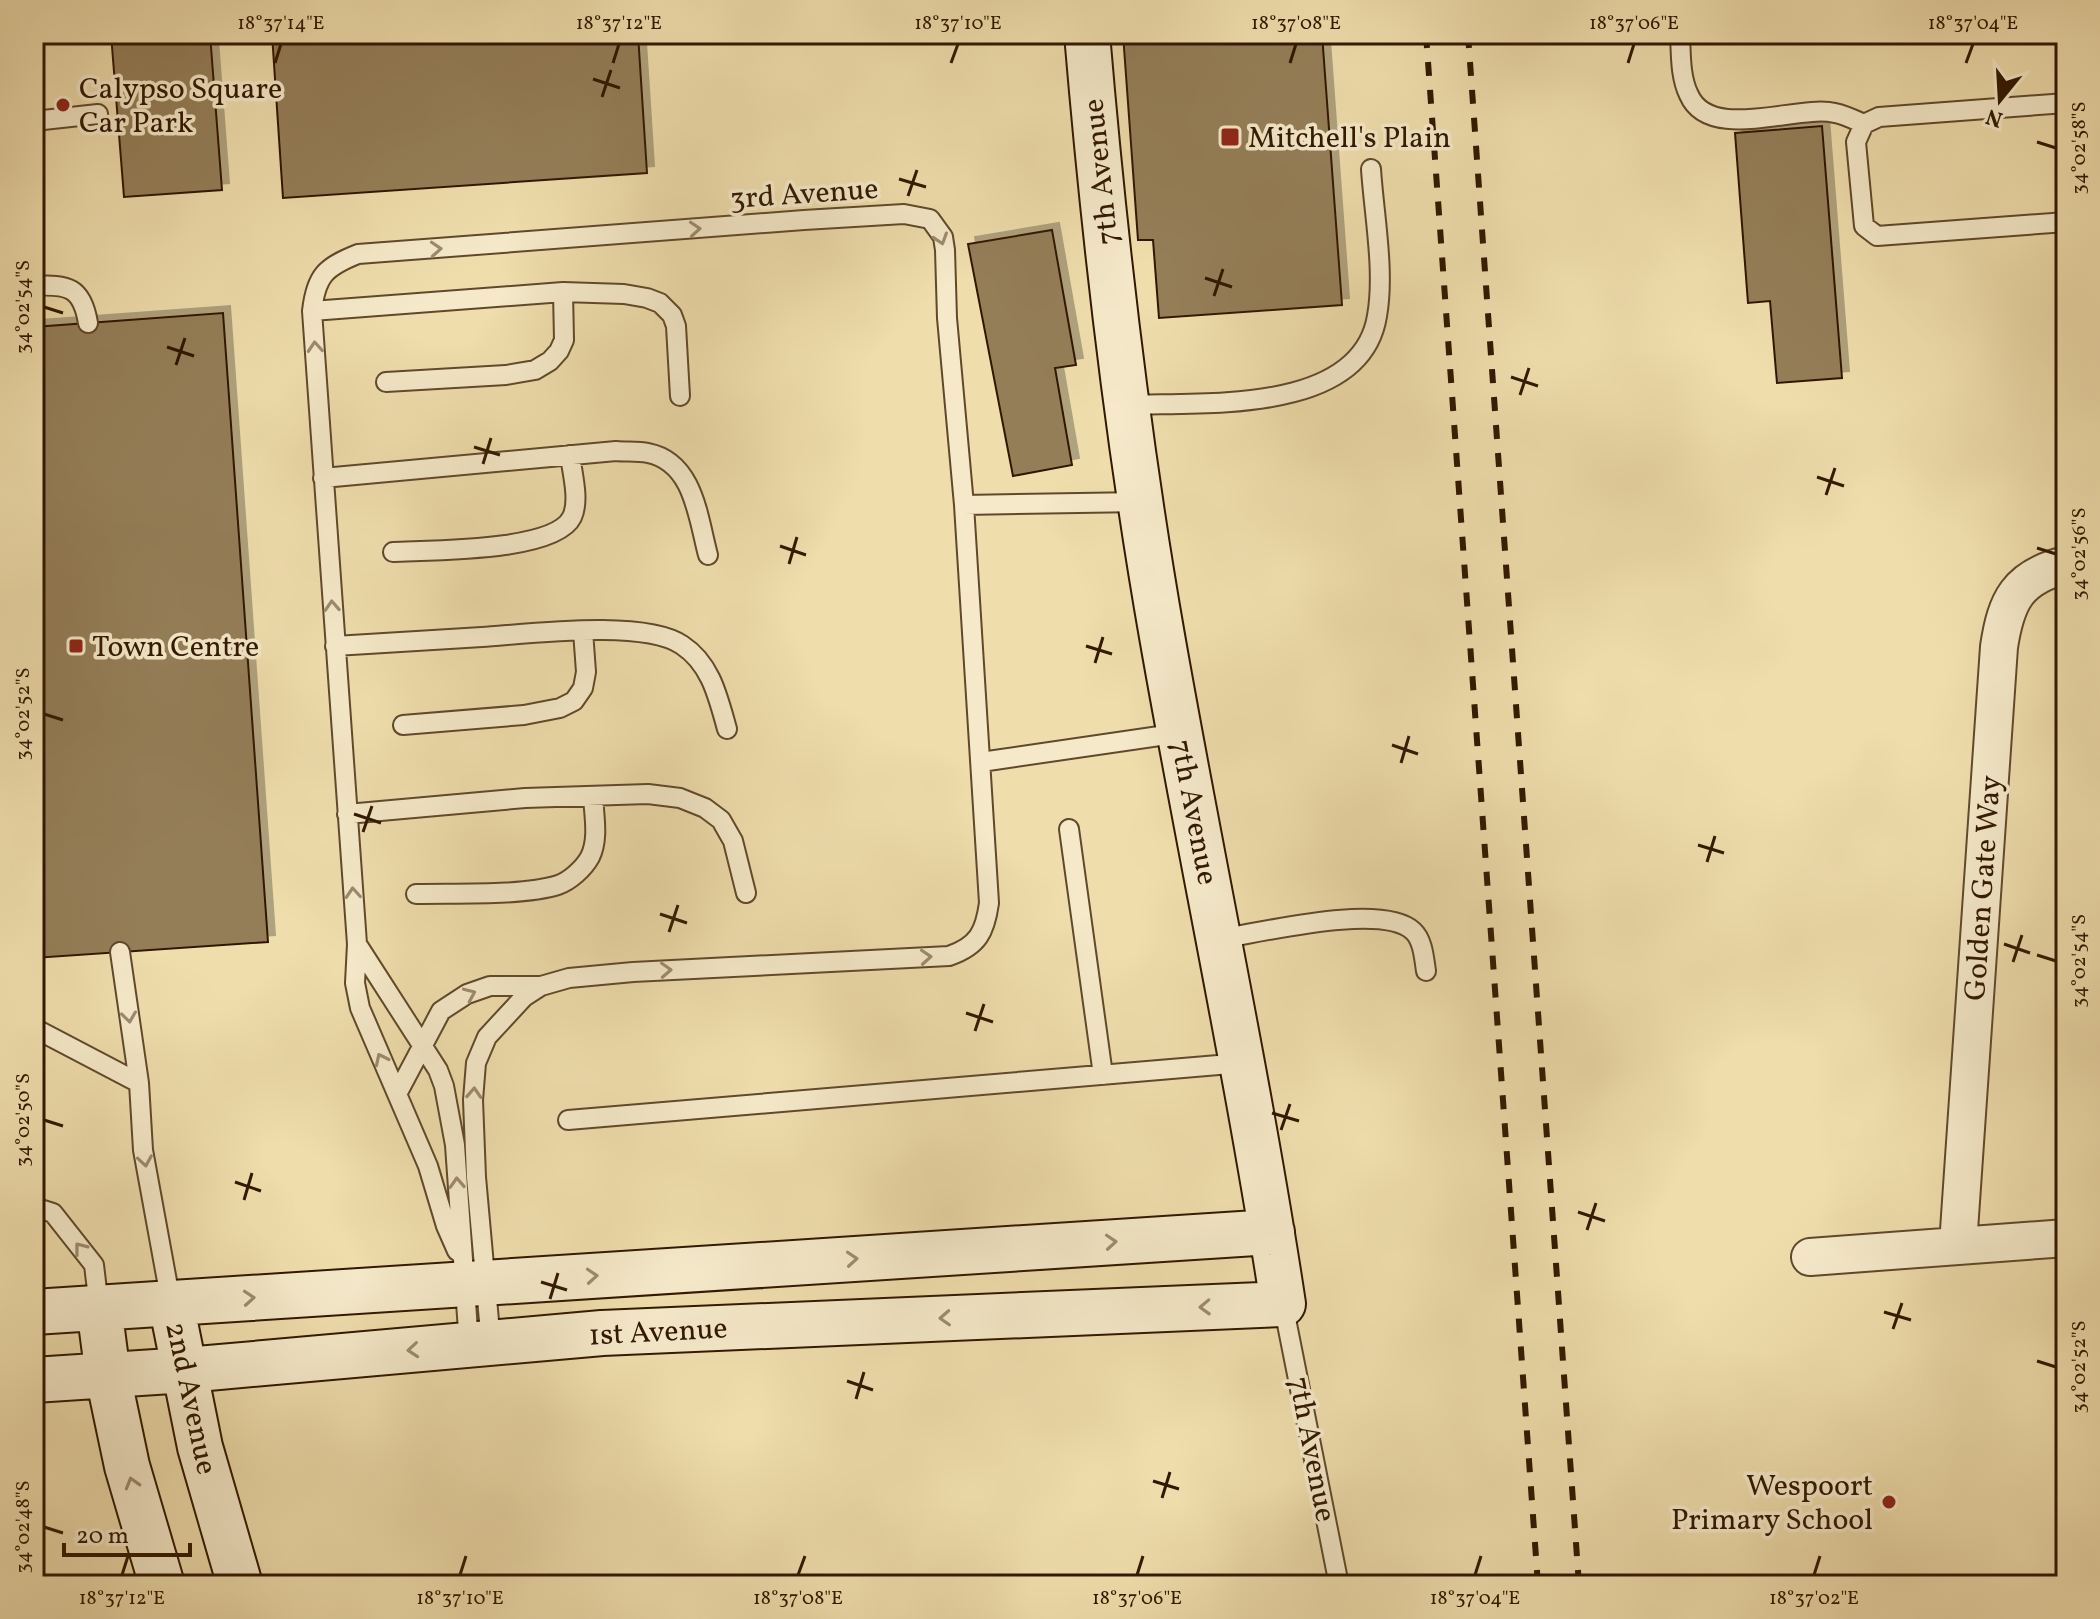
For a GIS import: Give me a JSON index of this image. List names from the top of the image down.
{
  "streets": {
    "street": [
      "7th Avenue",
      "Golden Gate Way",
      "1st Avenue",
      "2nd Avenue"
    ],
    "lane": ["3rd Avenue"]
  },
  "crossings": [
    ["7th Avenue", "1st Avenue"],
    ["1st Avenue", "2nd Avenue"]
  ],
  "places": {
    "other": ["Calypso Square Car Park", "Wespoort Primary School"],
    "transit": ["Mitchell's Plain", "Town Centre"]
  },
  "scale_bar": "20 m",
  "north": "bottom",
  "coordinates": [
    "18°37'14\"E",
    "18°37'12\"E",
    "18°37'10\"E",
    "18°37'08\"E",
    "18°37'06\"E",
    "18°37'04\"E",
    "34°02'58\"S",
    "34°02'54\"S",
    "34°02'56\"S",
    "34°02'52\"S",
    "34°02'50\"S",
    "34°02'48\"S",
    "18°37'02\"E"
  ]
}
